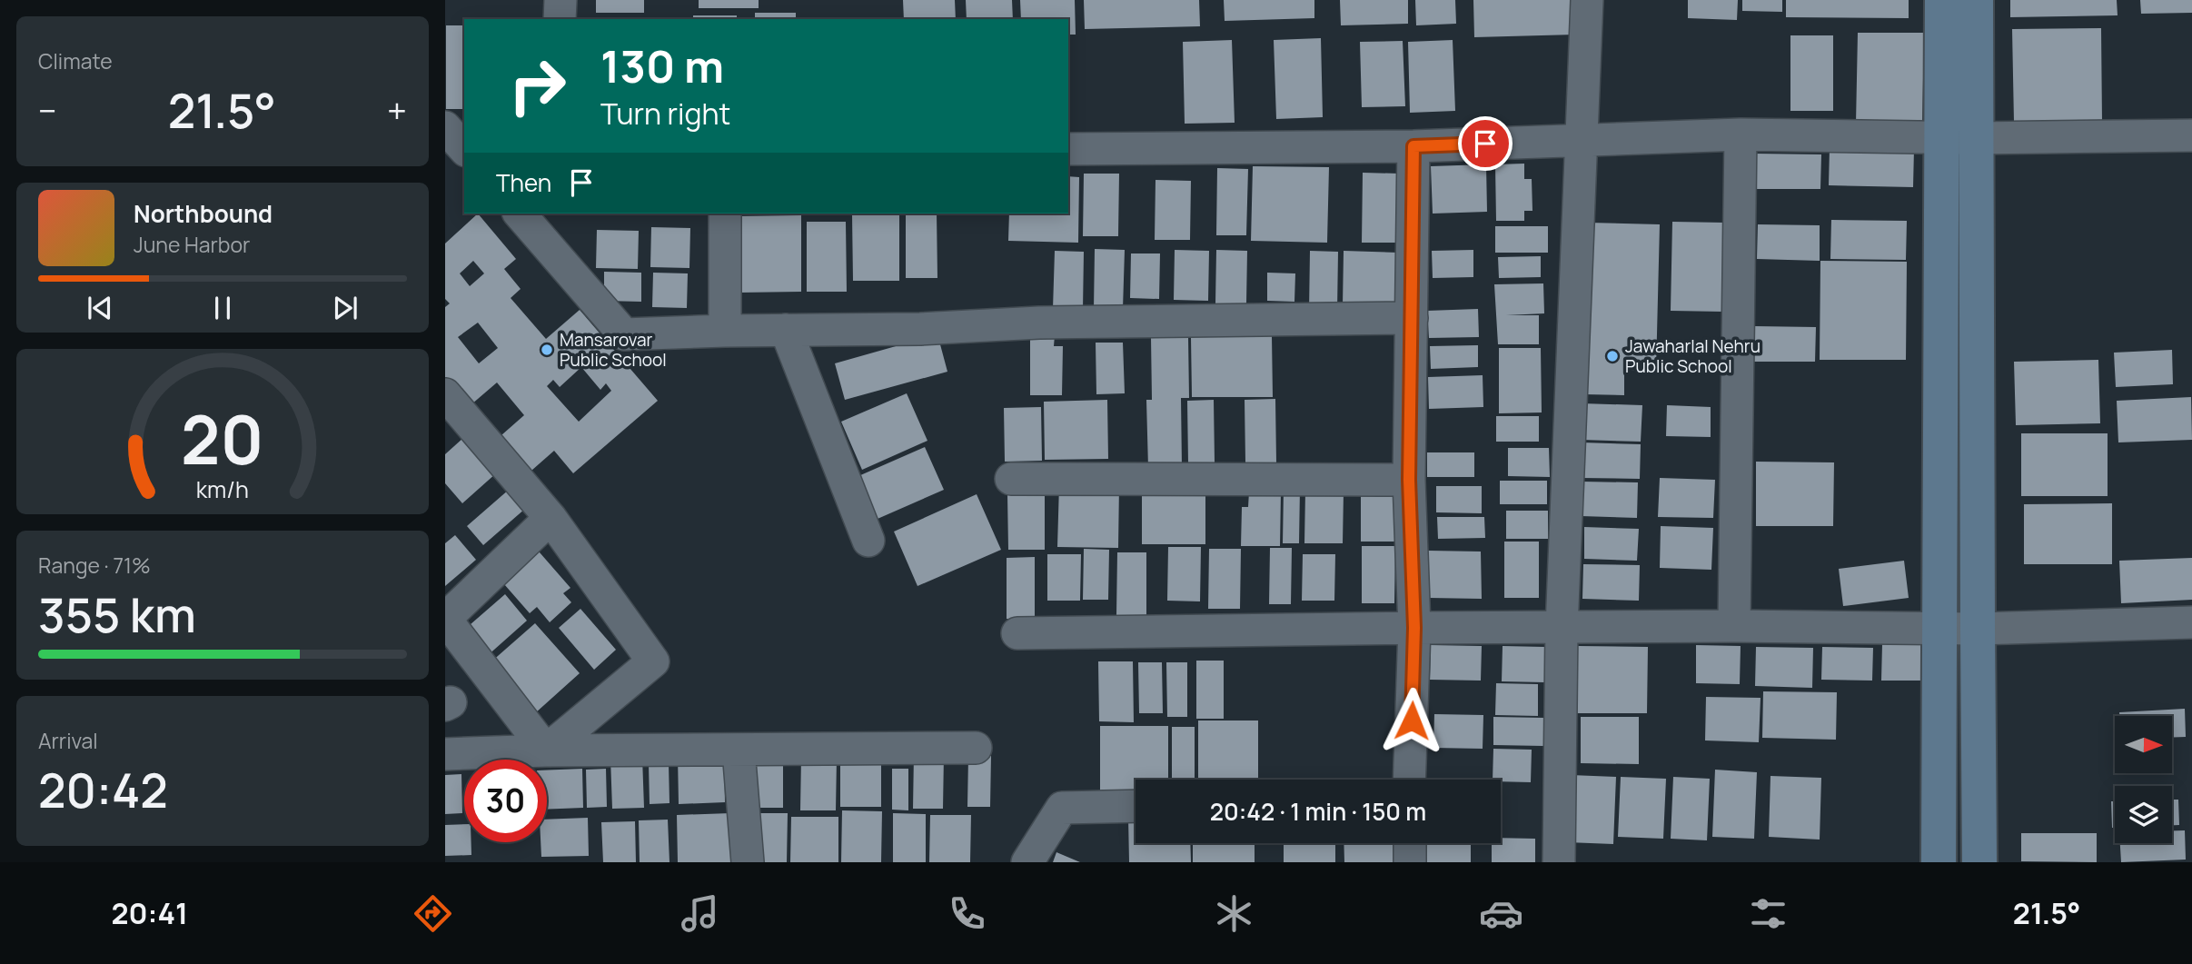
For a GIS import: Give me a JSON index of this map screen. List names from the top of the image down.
{
  "places": ["Mansarovar Public School", "Jawaharlal Nehru Public School"],
  "north": "right",
  "page": {
    "tile": [
      "Climate",
      ["Range · 71%", "355 km"],
      ["Arrival", "20:42"]
    ],
    "turn": ["130 m", "Turn right"],
    "heat": ["−", "21.5°", "+"],
    "then": "Then",
    "song": ["Northbound", "June Harbor"],
    "limit": "30",
    "trip": "20:42 · 1 min · 150 m",
    "tabs": ["20:41", "21.5°"],
    "gauge": ["20", "km/h"]
  }
}
